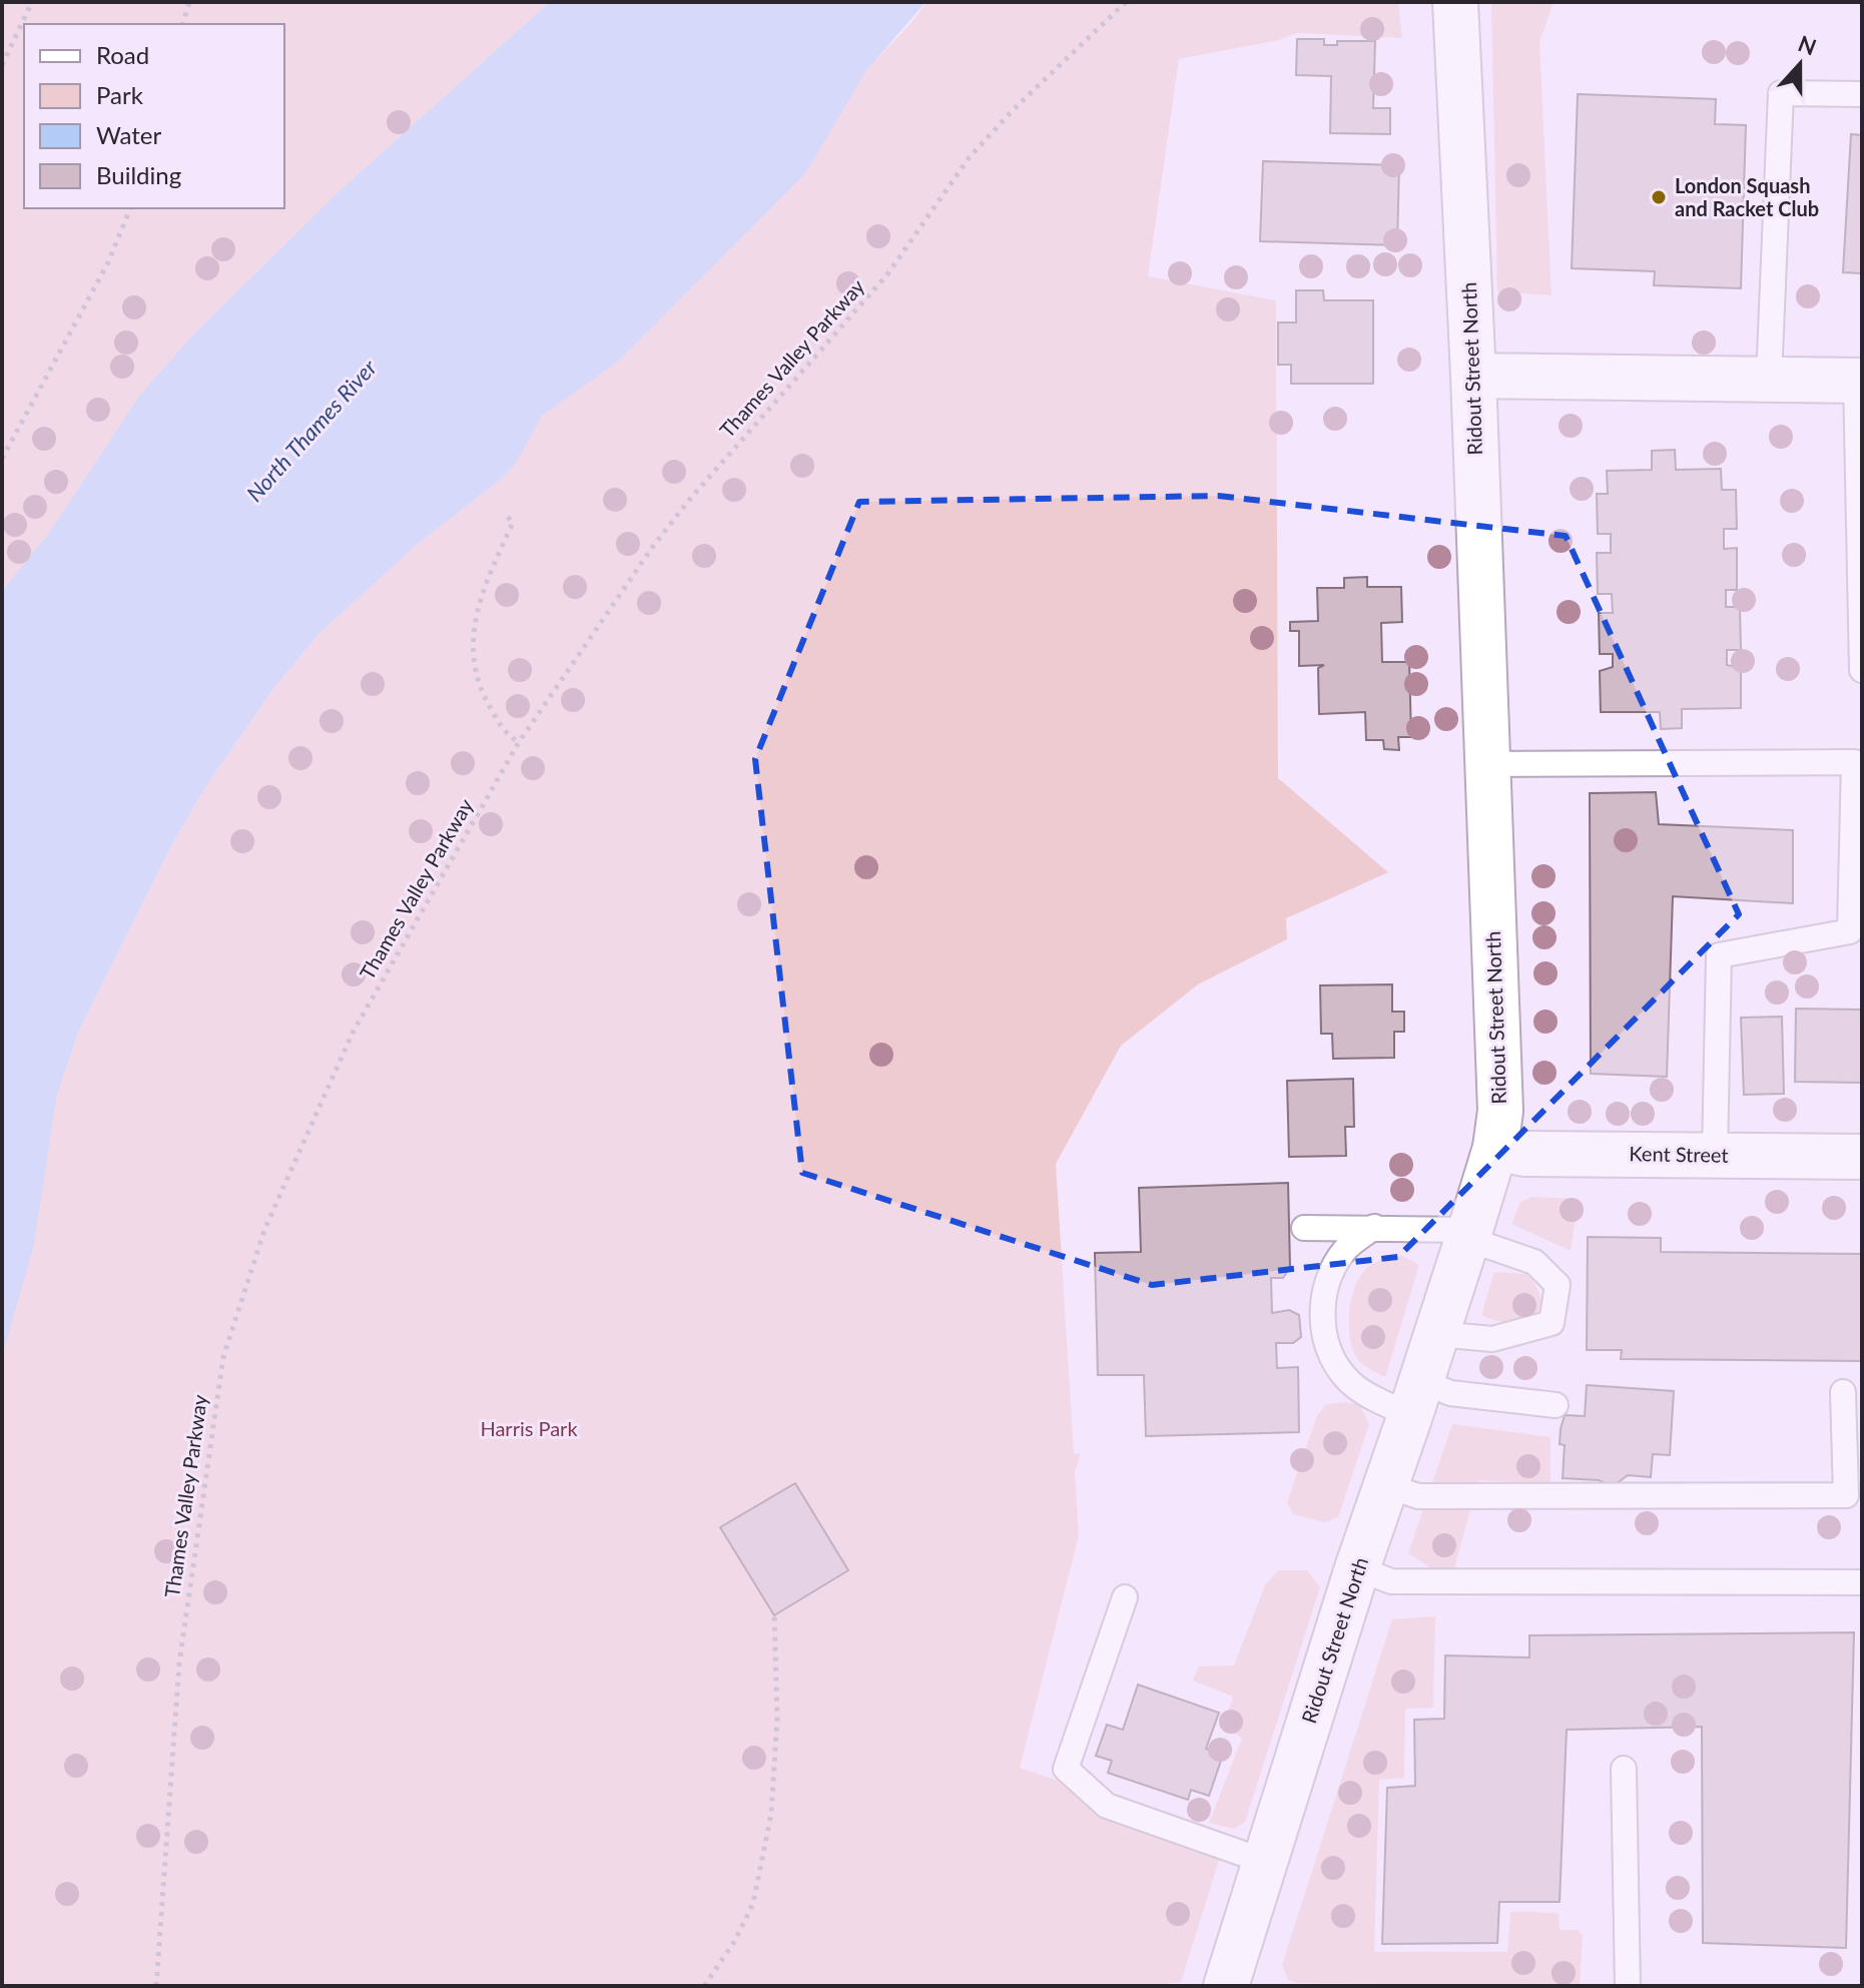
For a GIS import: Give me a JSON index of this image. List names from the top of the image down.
{
  "streets": {
    "street": ["Ridout Street North", "Kent Street"],
    "path": ["Thames Valley Parkway"]
  },
  "crossings": [
    ["Ridout Street North", "Kent Street"]
  ],
  "water": ["North Thames River"],
  "parks": ["Harris Park"],
  "places": ["London Squash and Racket Club"],
  "legend": [
    "Road",
    "Park",
    "Water",
    "Building"
  ],
  "north": "top"
}
